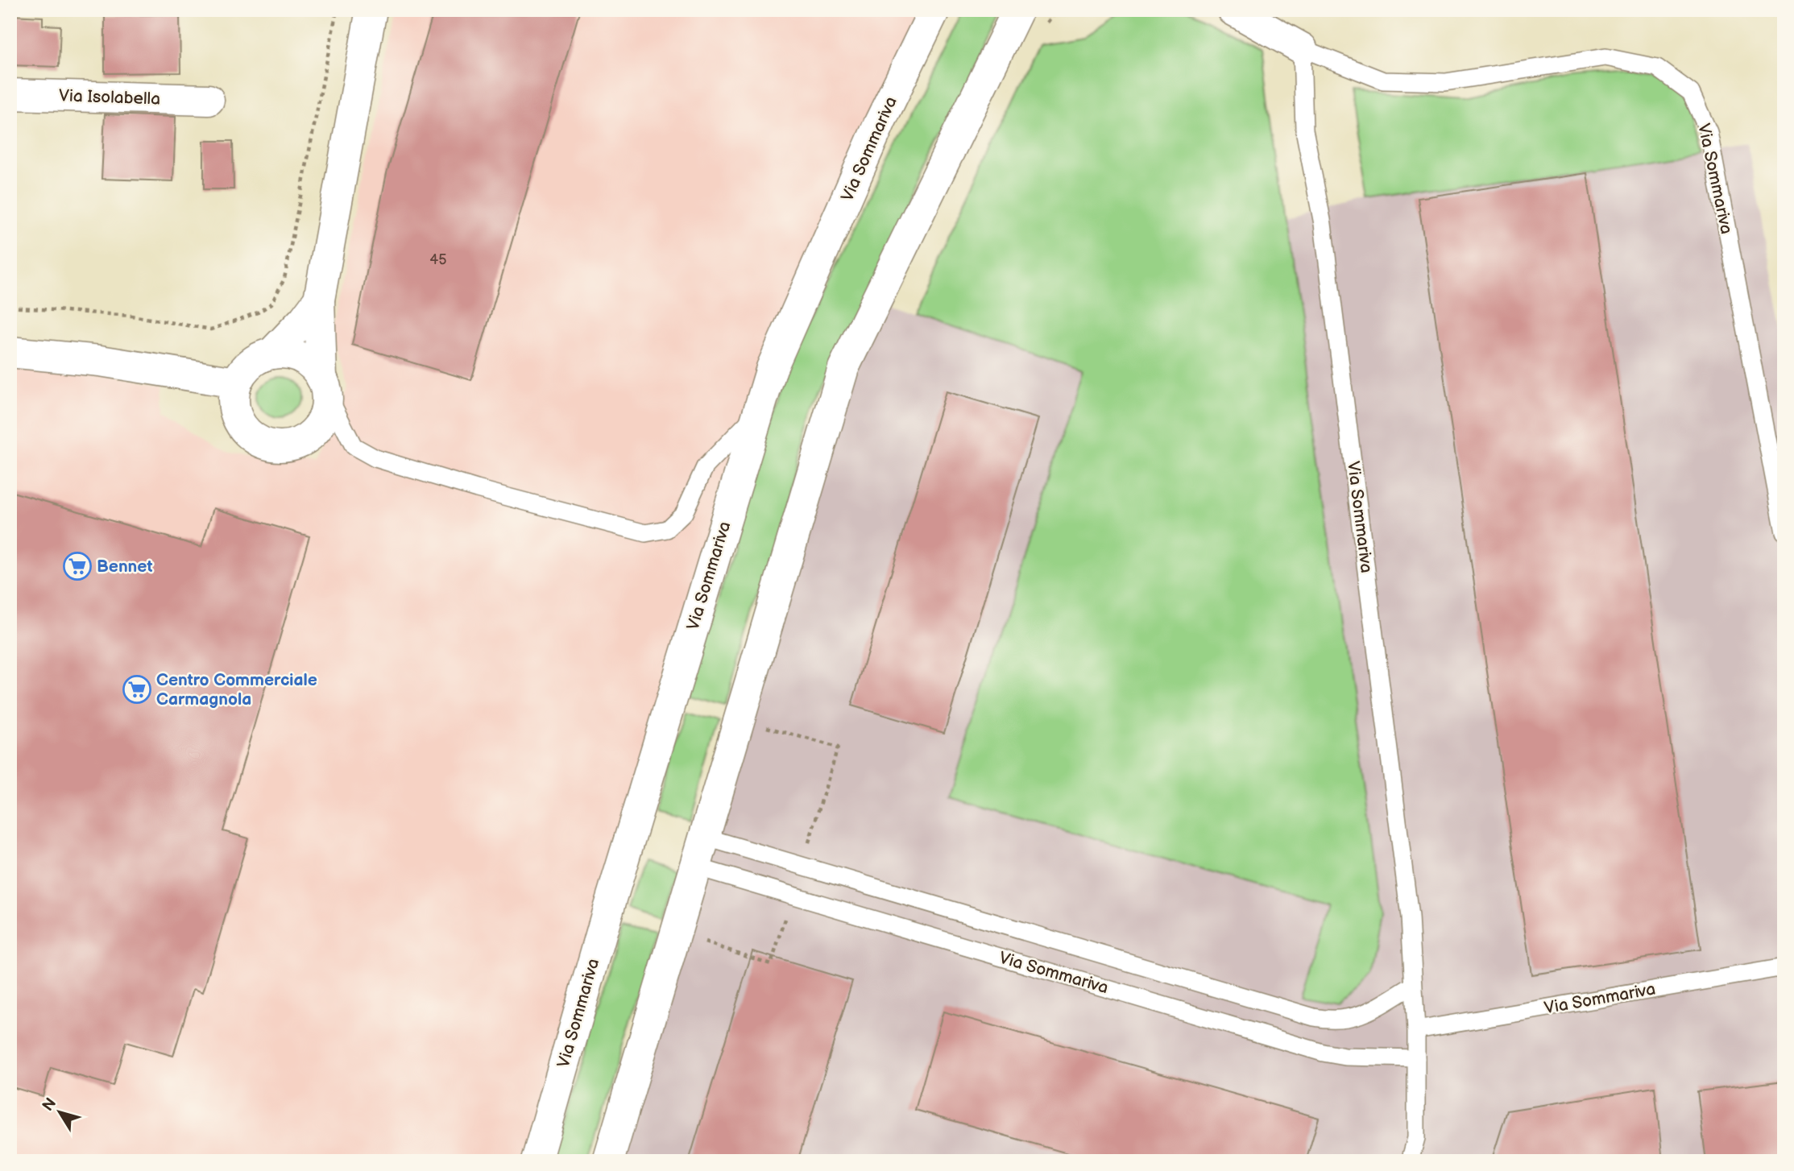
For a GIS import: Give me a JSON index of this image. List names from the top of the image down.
{
  "streets": {
    "street": ["Via Isolabella", "Via Sommariva"]
  },
  "places": {
    "supermarket": ["Bennet", "Centro Commerciale Carmagnola"]
  },
  "house_numbers": ["45"],
  "north": "top left"
}
